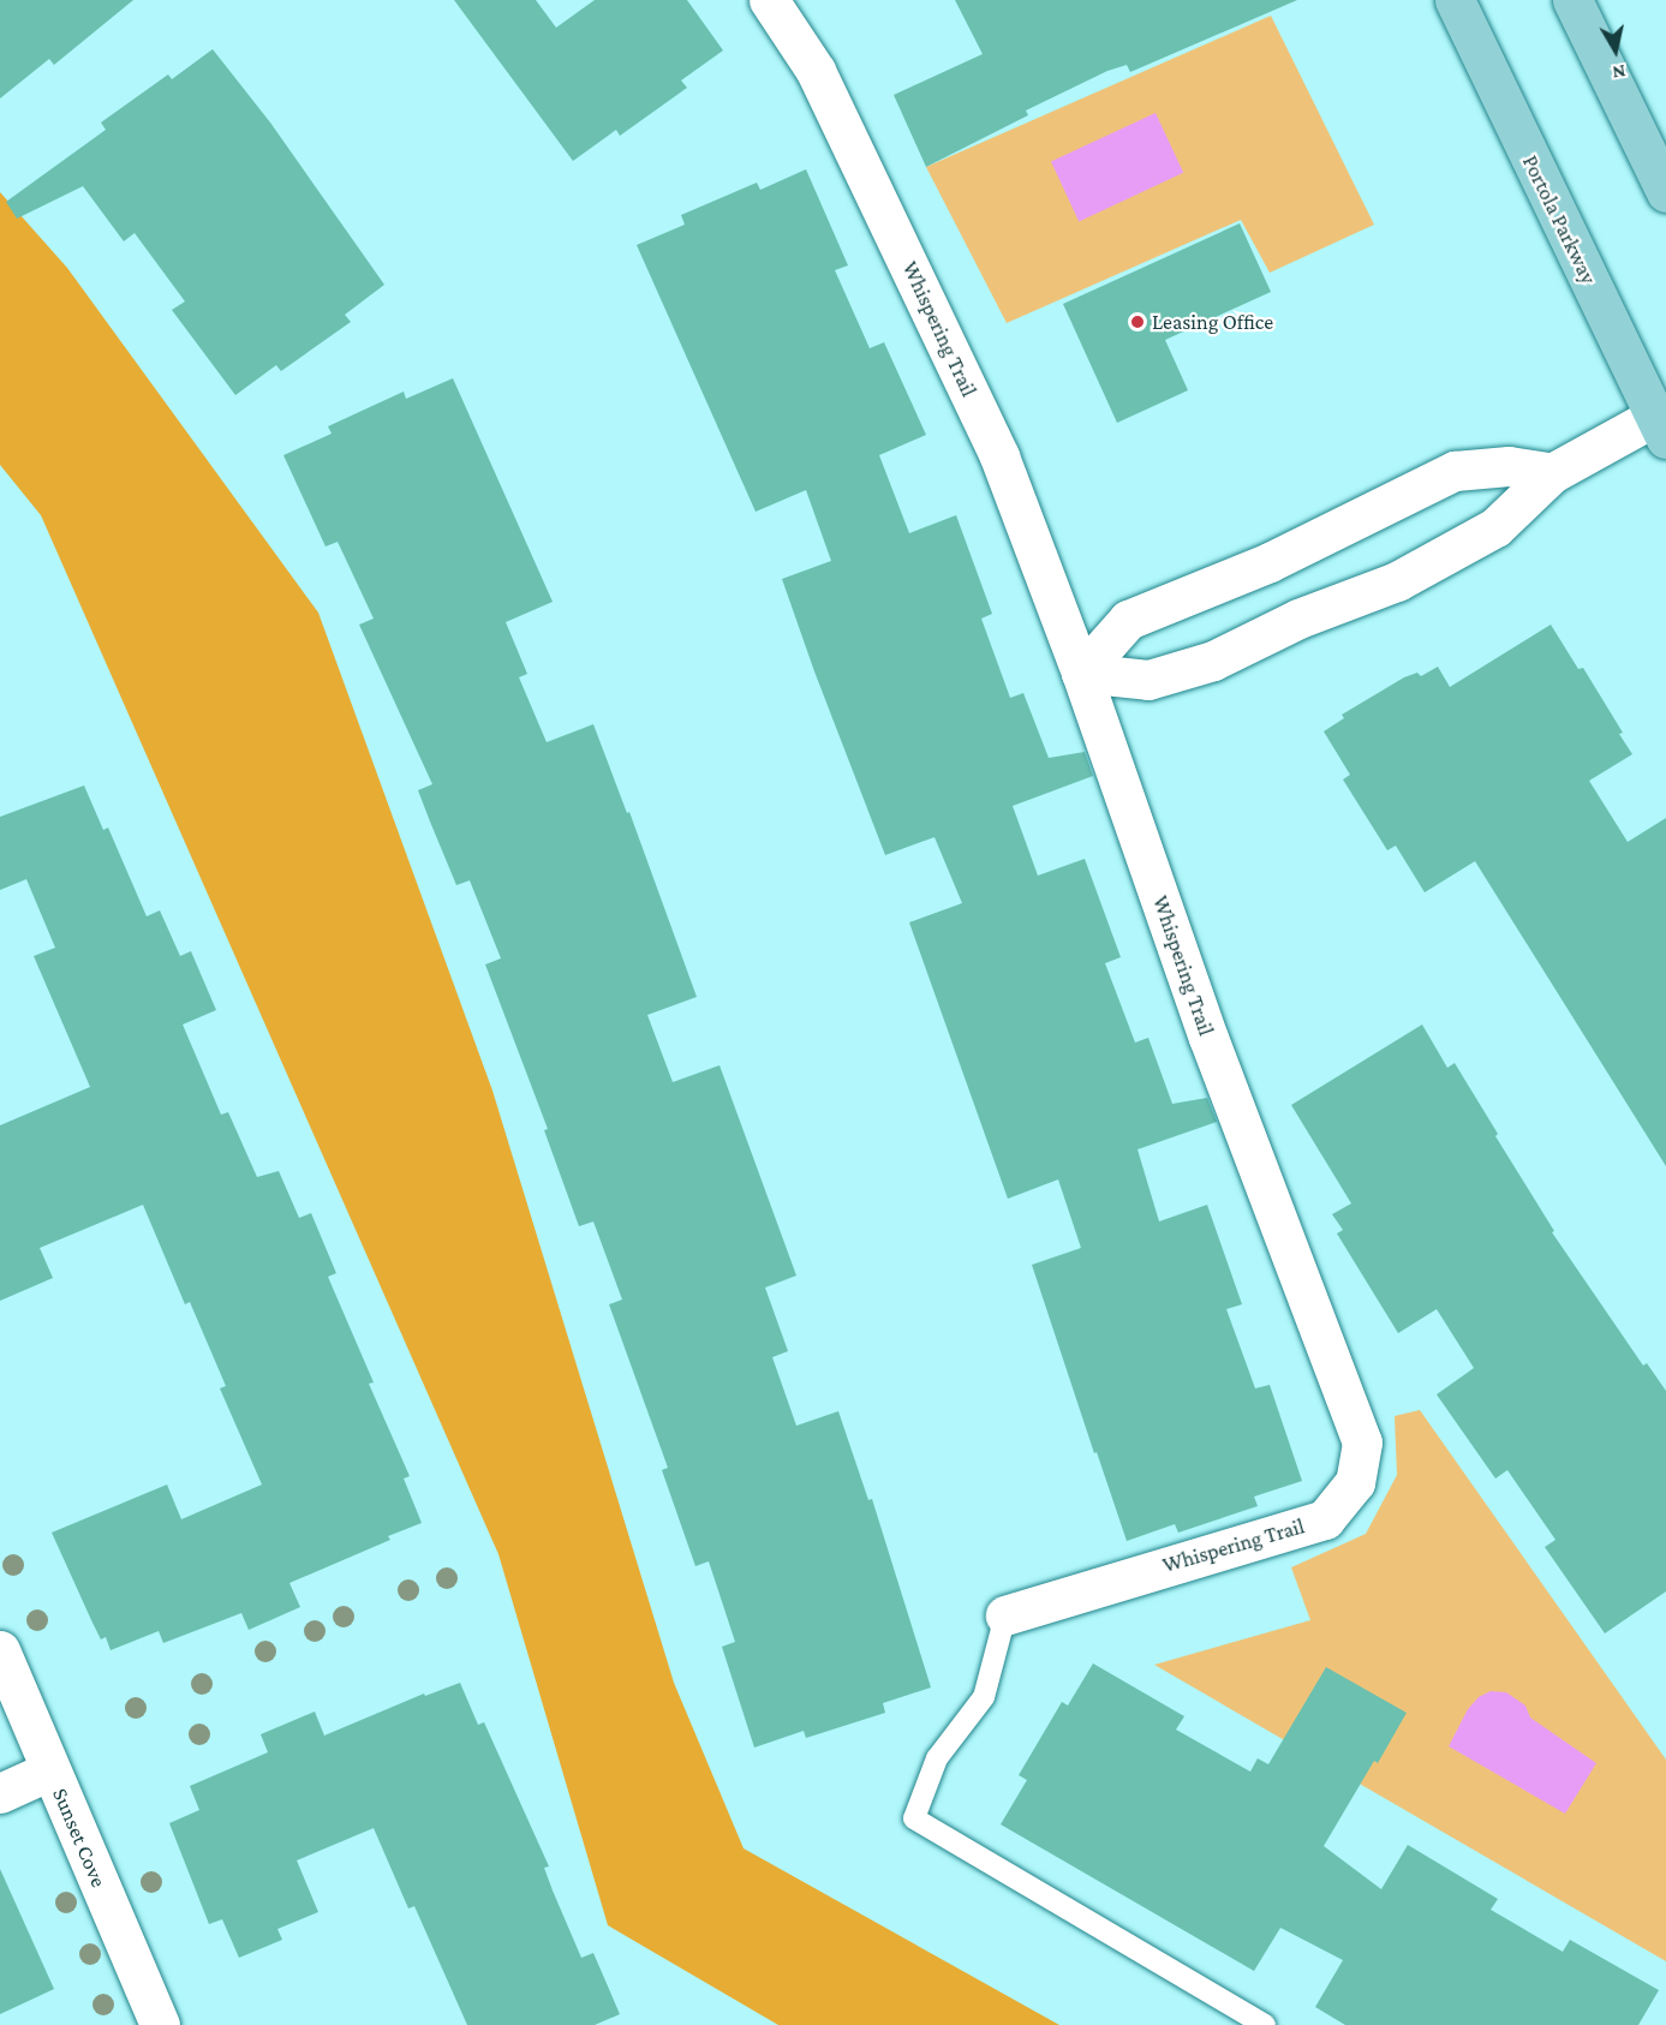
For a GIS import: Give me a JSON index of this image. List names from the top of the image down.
{
  "streets": {
    "main road": ["Portola Parkway"],
    "street": ["Whispering Trail", "Sunset Cove"]
  },
  "places": ["Leasing Office"],
  "north": "bottom"
}
